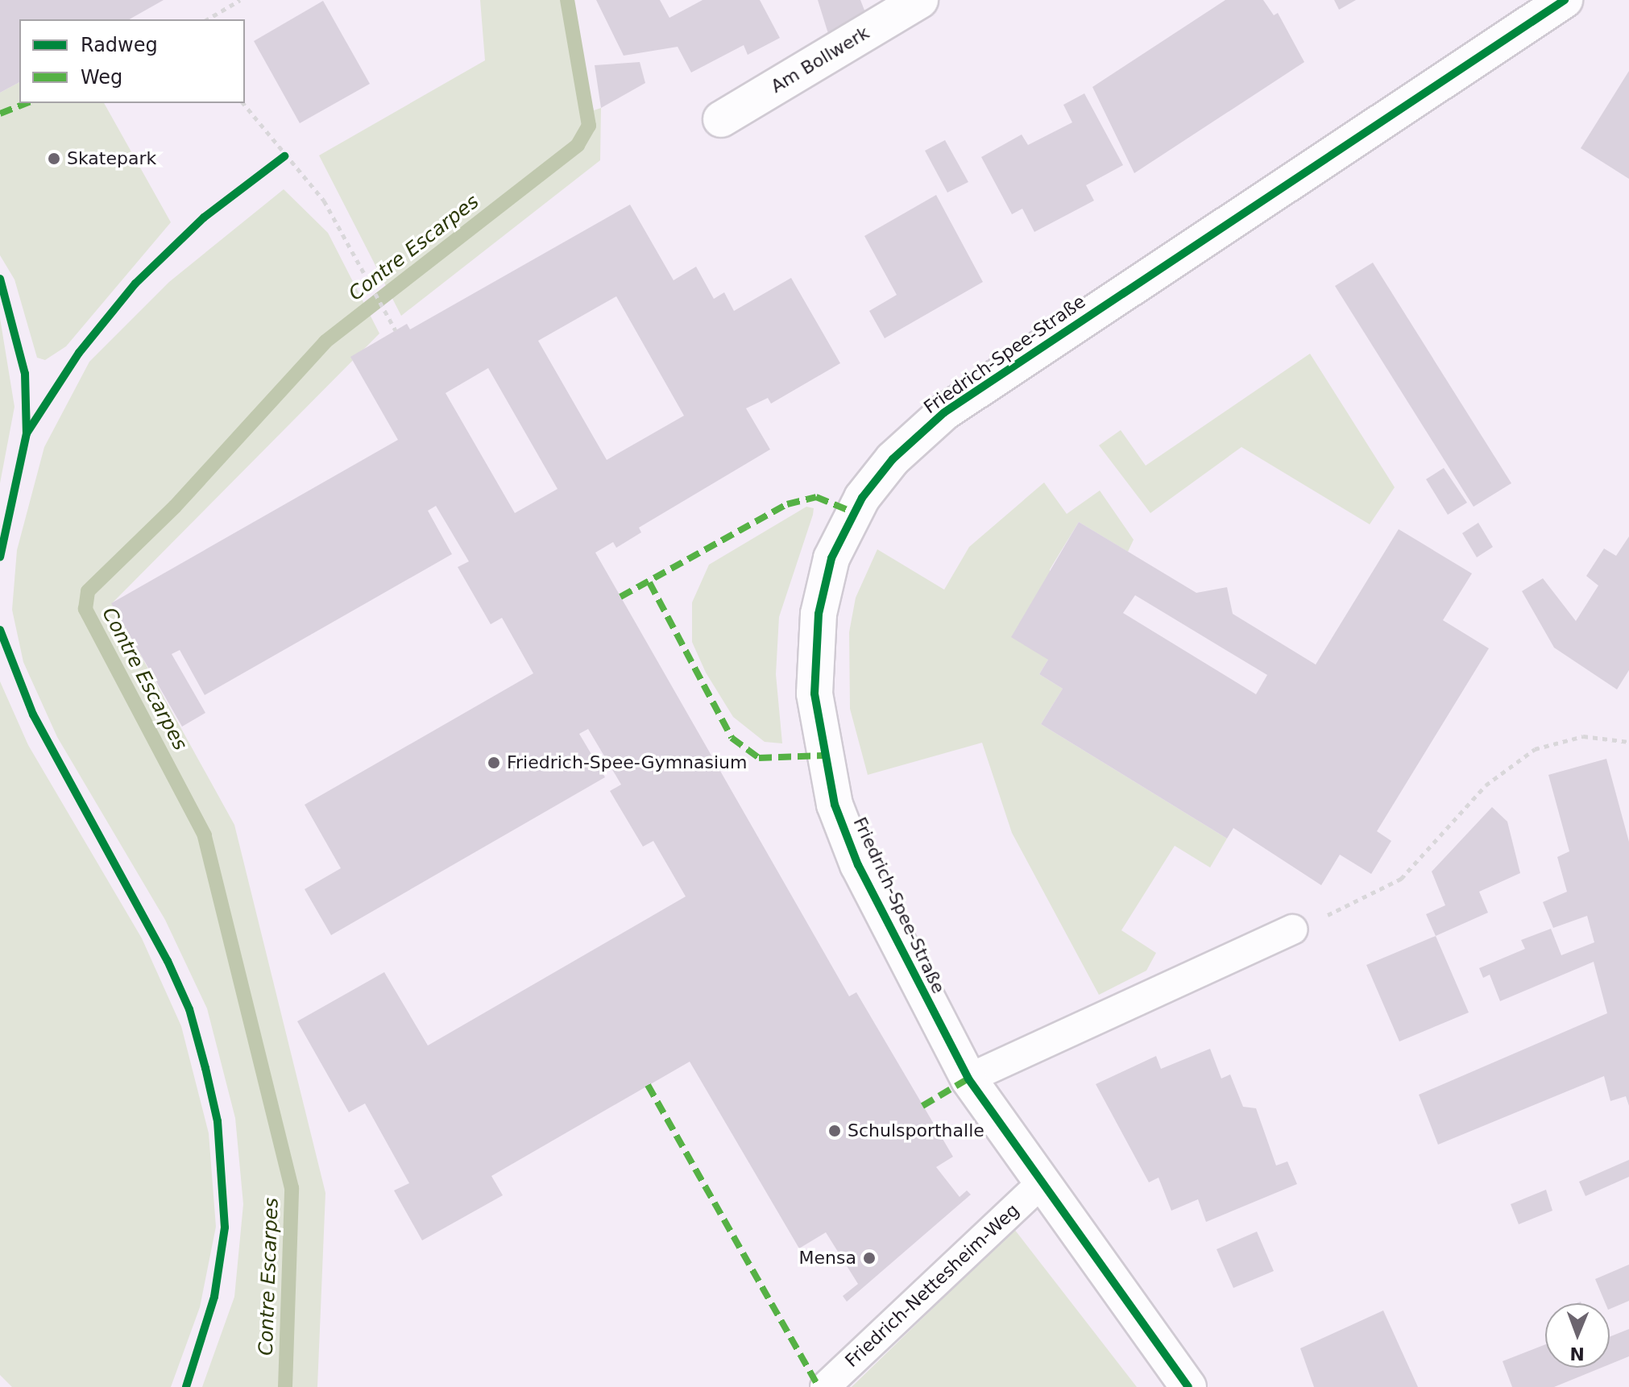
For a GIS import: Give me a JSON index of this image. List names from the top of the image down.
{
  "streets": {
    "street": ["Am Bollwerk", "Friedrich-Spee-Straße"],
    "lane": ["Friedrich-Nettesheim-Weg"]
  },
  "crossings": [
    ["Friedrich-Spee-Straße", "Friedrich-Nettesheim-Weg"]
  ],
  "water": ["Contre Escarpes"],
  "places": [
    "Skatepark",
    "Friedrich-Spee-Gymnasium",
    "Schulsporthalle",
    "Mensa"
  ],
  "legend": ["Radweg", "Weg"],
  "north": "bottom"
}
